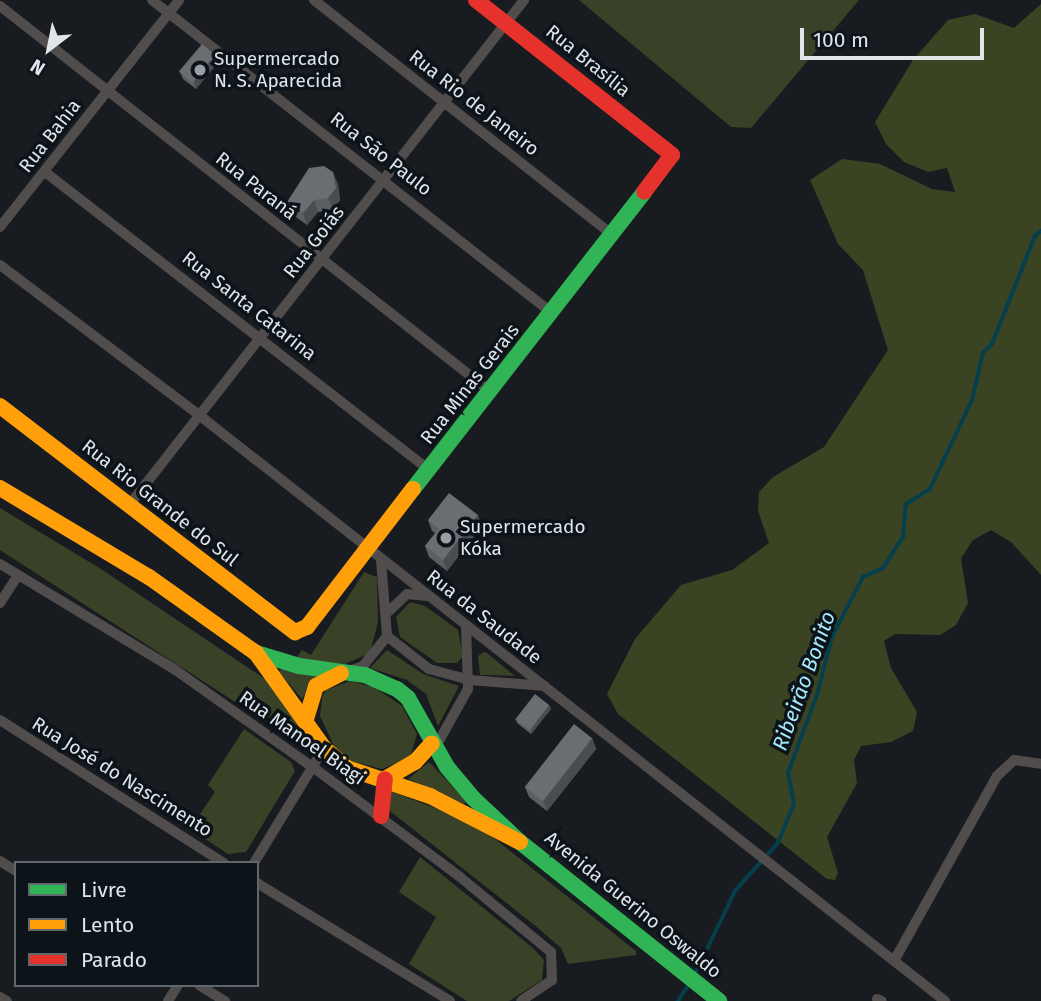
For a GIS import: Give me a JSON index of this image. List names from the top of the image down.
{
  "streets": {
    "main road": [
      "Rua Brasília",
      "Rua Minas Gerais",
      "Rua Rio Grande do Sul",
      "Avenida Guerino Oswaldo"
    ],
    "street": [
      "Rua Rio de Janeiro",
      "Rua Bahia",
      "Rua São Paulo",
      "Rua Paraná",
      "Rua Goiás",
      "Rua Santa Catarina",
      "Rua da Saudade",
      "Rua Manoel Biagi",
      "Rua José do Nascimento"
    ]
  },
  "crossings": [
    ["Rua Brasília", "Rua Goiás"],
    ["Rua Brasília", "Rua Minas Gerais"],
    ["Rua Rio de Janeiro", "Rua Goiás"],
    ["Rua Rio de Janeiro", "Rua Minas Gerais"],
    ["Rua Bahia", "Rua São Paulo"],
    ["Rua Bahia", "Rua Paraná"],
    ["Rua Bahia", "Rua Santa Catarina"],
    ["Rua São Paulo", "Rua Goiás"],
    ["Rua São Paulo", "Rua Minas Gerais"],
    ["Rua Paraná", "Rua Goiás"],
    ["Rua Paraná", "Rua Minas Gerais"],
    ["Rua Goiás", "Rua Santa Catarina"],
    ["Rua Goiás", "Rua Rio Grande do Sul"],
    ["Rua Goiás", "Rua da Saudade"],
    ["Rua Santa Catarina", "Rua Minas Gerais"],
    ["Rua Minas Gerais", "Rua Rio Grande do Sul"],
    ["Rua Minas Gerais", "Rua da Saudade"]
  ],
  "water": ["Ribeirão Bonito"],
  "places": ["Supermercado N. S. Aparecida", "Supermercado Kóka"],
  "legend": ["Livre", "Lento", "Parado"],
  "scale_bar": "100 m",
  "north": "bottom left"
}
